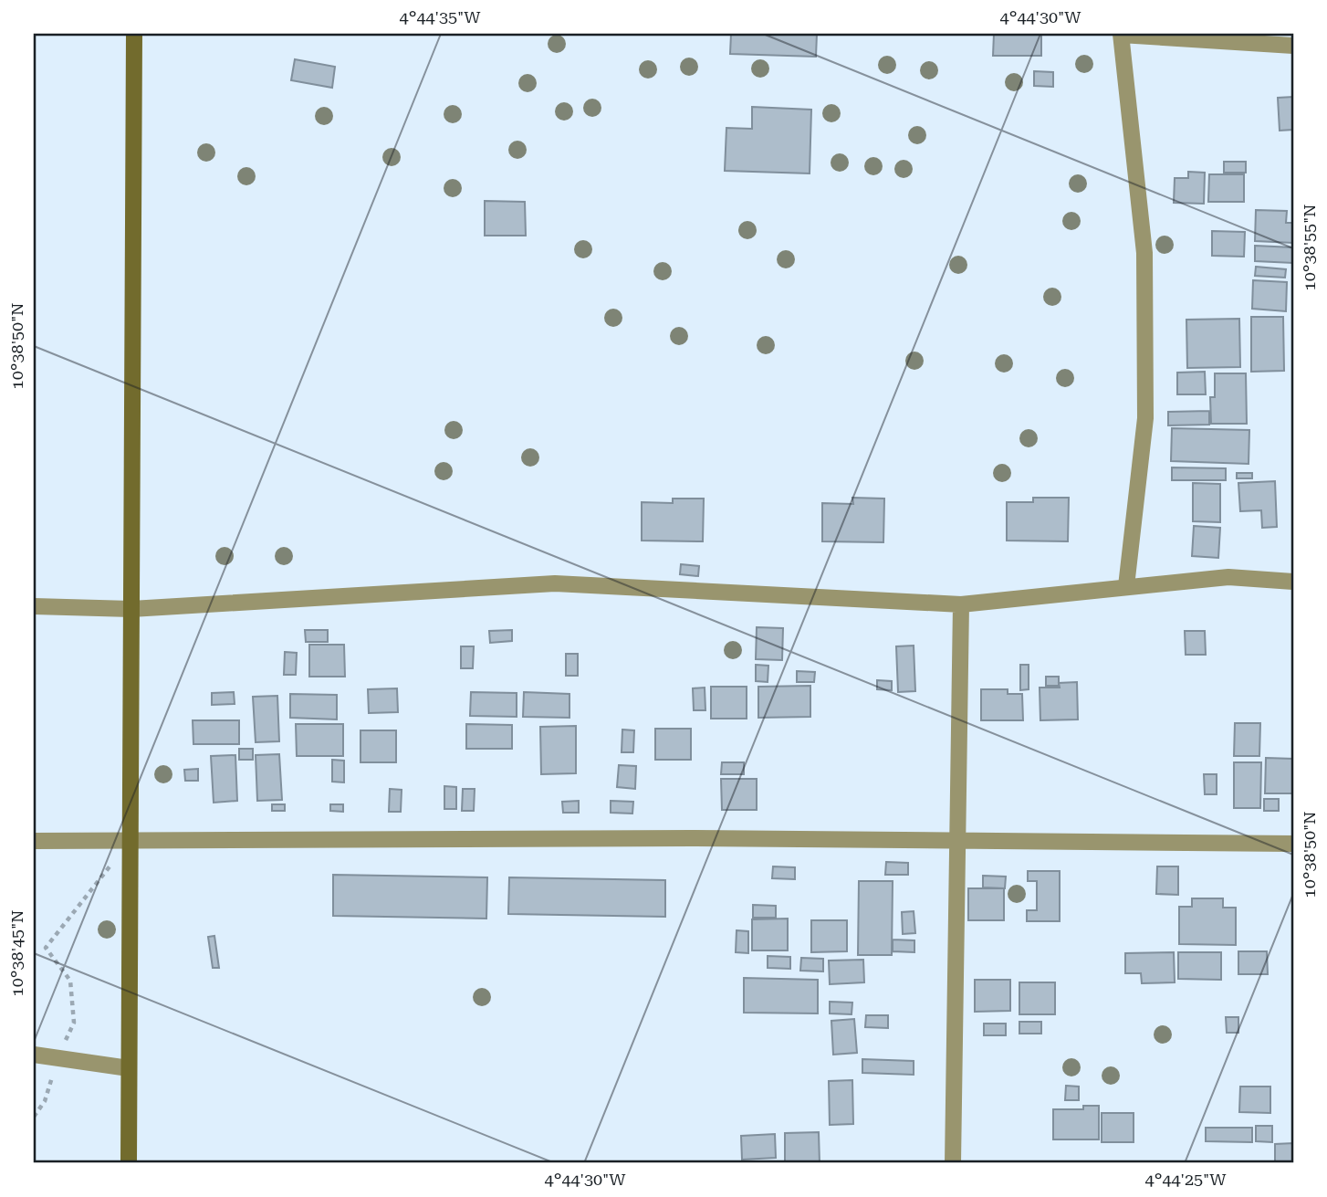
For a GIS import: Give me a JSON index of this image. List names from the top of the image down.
{
  "coordinates": [
    "4°44'35\"W",
    "4°44'30\"W",
    "10°38'55\"N",
    "10°38'50\"N",
    "10°38'45\"N",
    "4°44'25\"W"
  ]
}
